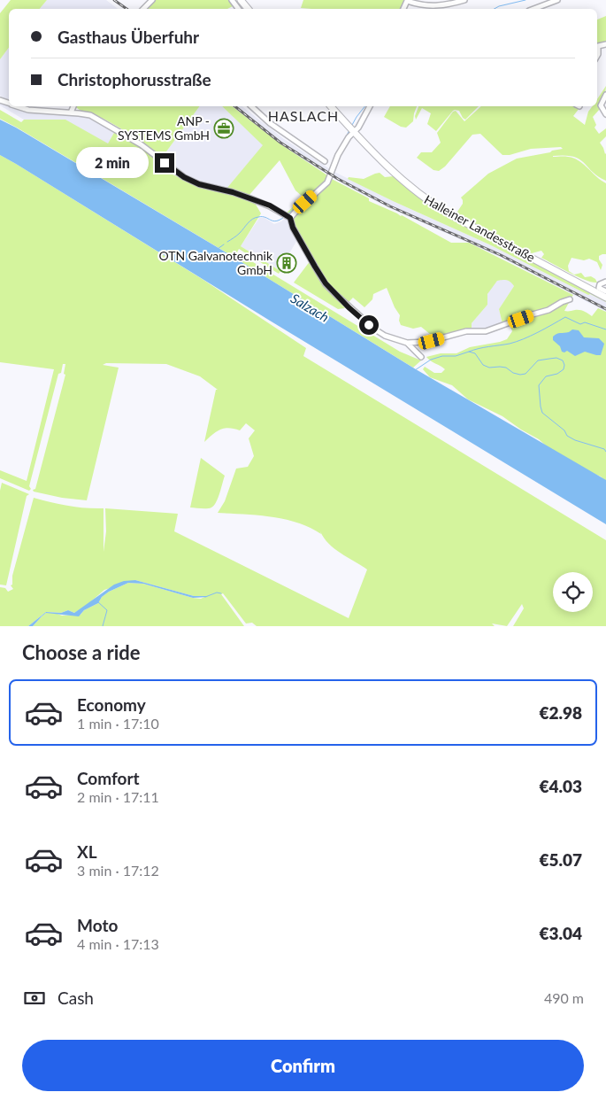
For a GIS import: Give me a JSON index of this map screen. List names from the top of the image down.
{
  "streets": {
    "main road": ["Halleiner Landesstraße"]
  },
  "districts": ["HASLACH"],
  "water": ["Salzach"],
  "places": {
    "office": ["ANP - SYSTEMS GmbH"],
    "building": ["OTN Galvanotechnik GmbH"]
  },
  "page": {
    "banner": ["Gasthaus Überfuhr", "Christophorusstraße"],
    "bubble": "2 min",
    "heading": "Choose a ride",
    "list": [
      {
        "name": "Economy",
        "note": "1 min · 17:10",
        "value": "€2.98"
      },
      {
        "name": "Comfort",
        "note": "2 min · 17:11",
        "value": "€4.03"
      },
      {
        "name": "XL",
        "note": "3 min · 17:12",
        "value": "€5.07"
      },
      {
        "name": "Moto",
        "note": "4 min · 17:13",
        "value": "€3.04"
      }
    ],
    "pay": ["Cash", "490 m"],
    "buttons": "Confirm"
  }
}
